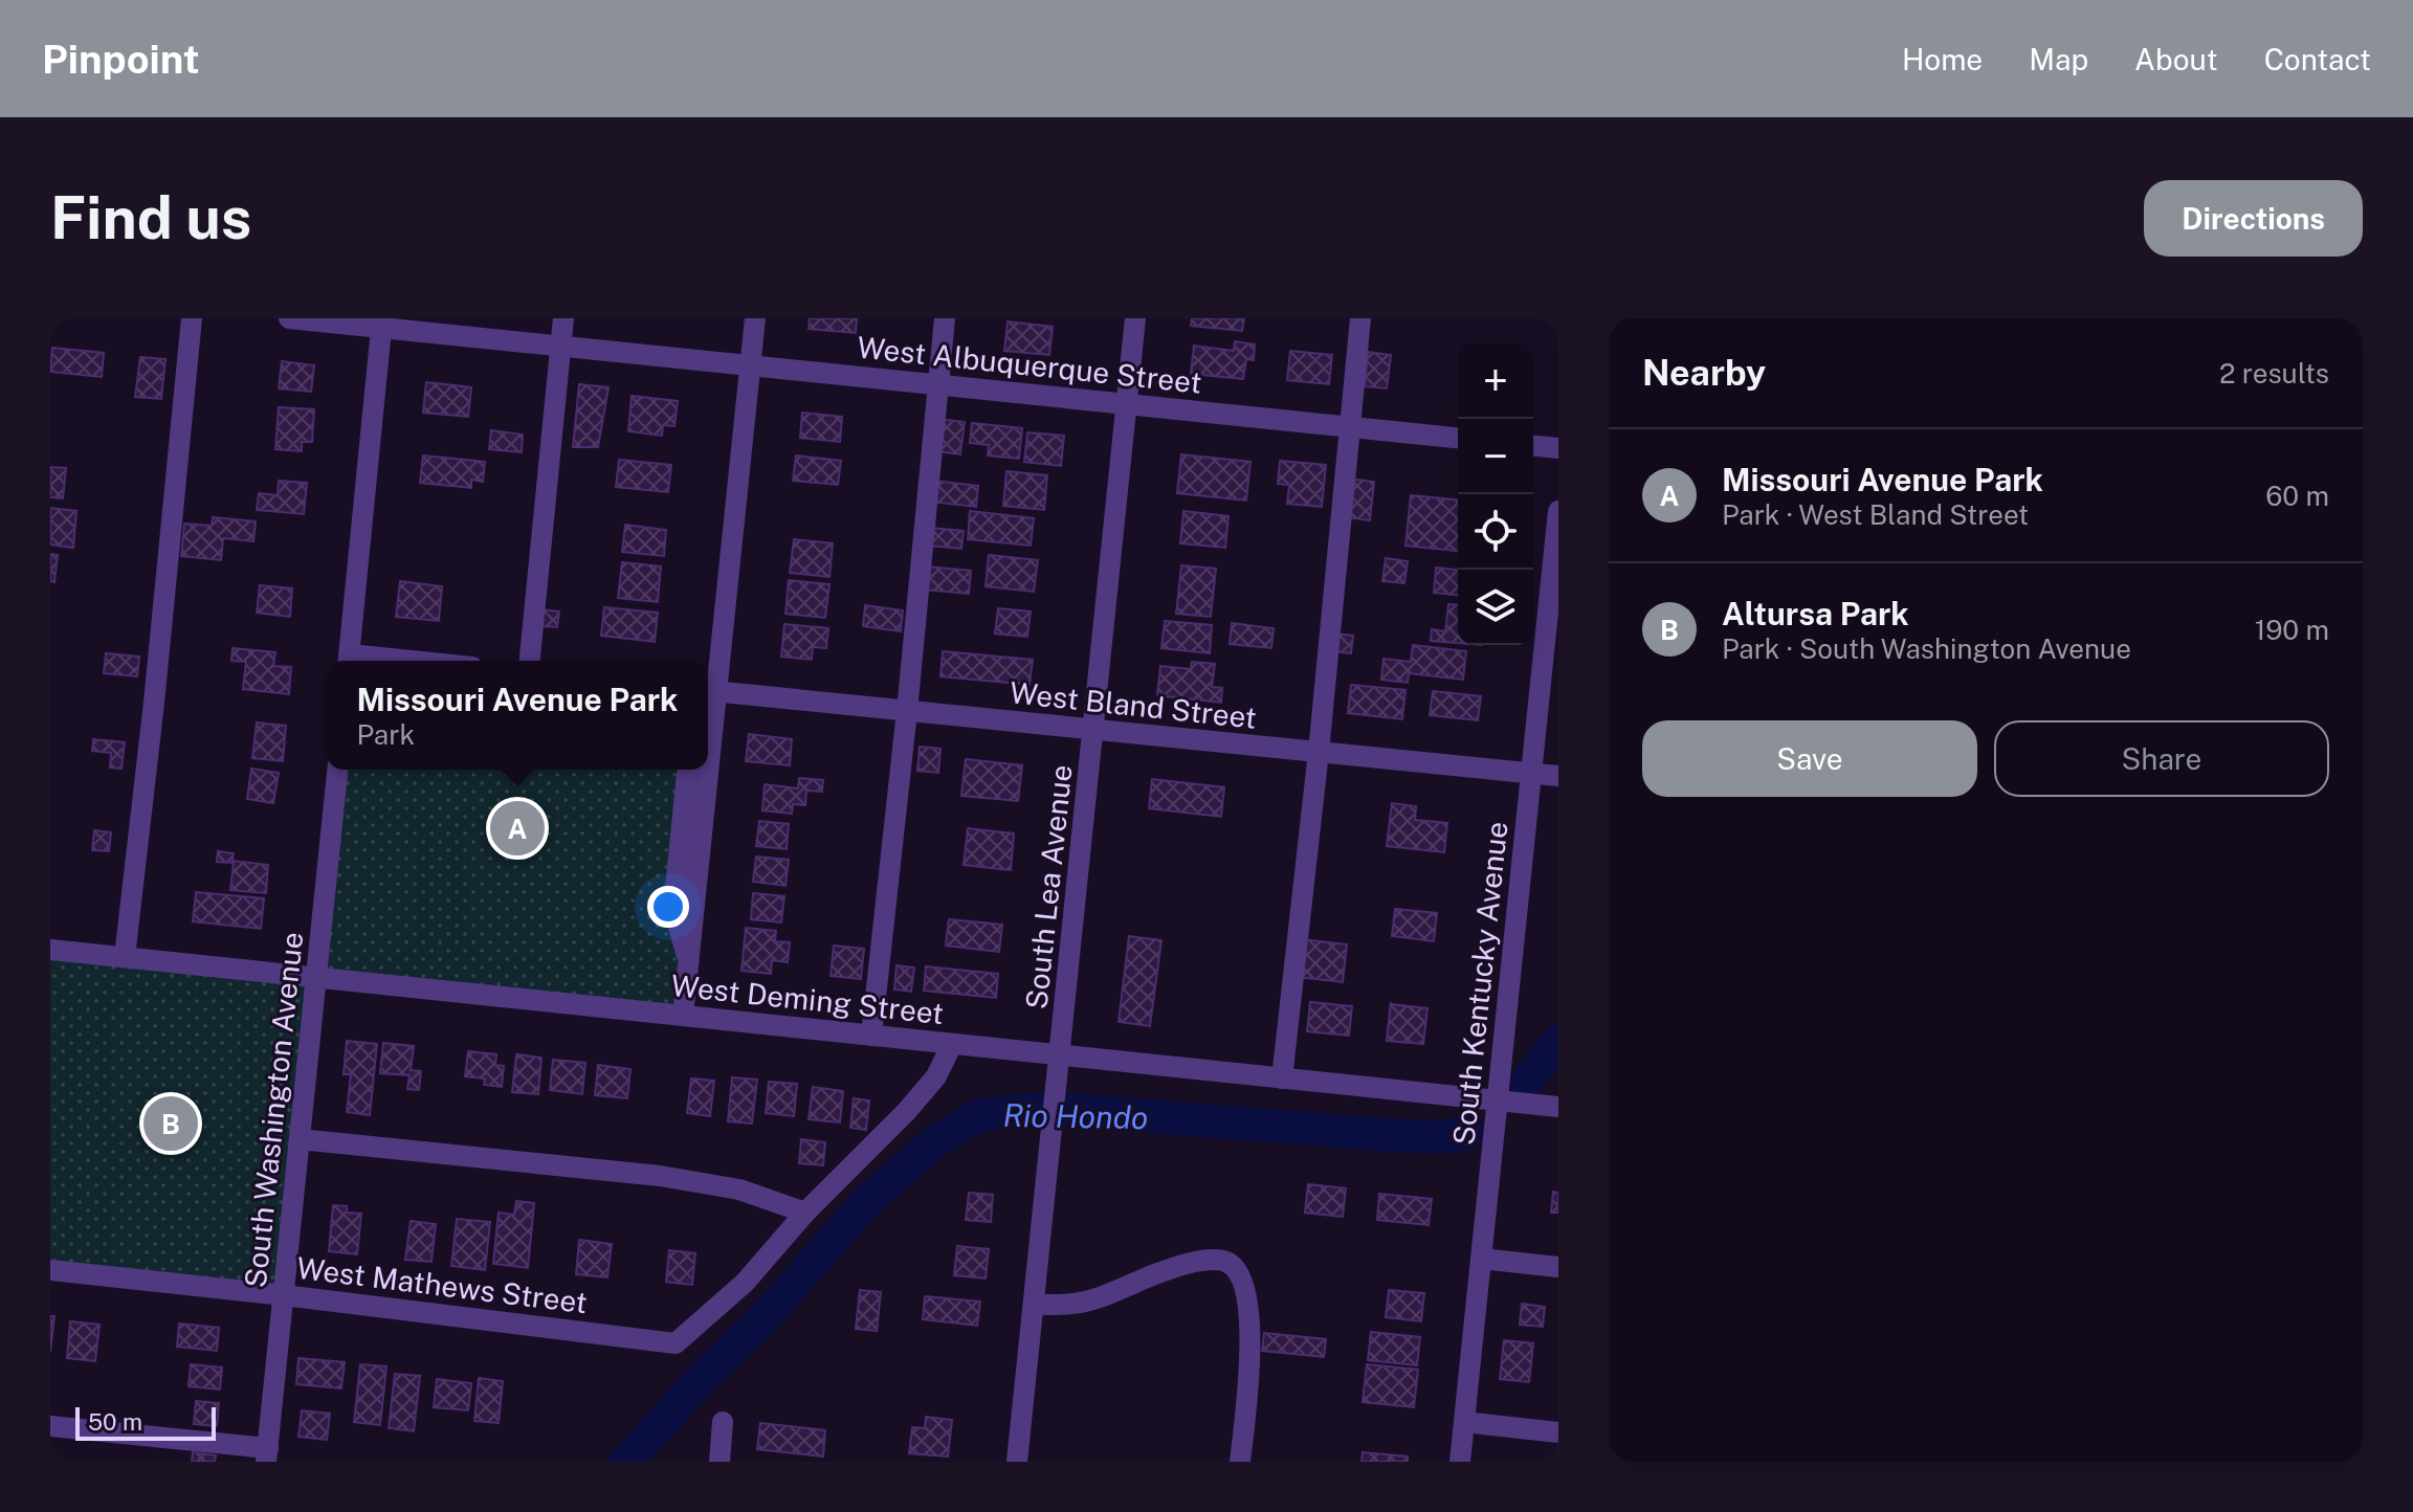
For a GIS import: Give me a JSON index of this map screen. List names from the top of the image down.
{
  "streets": {
    "street": [
      "West Albuquerque Street",
      "West Bland Street",
      "South Lea Avenue",
      "South Kentucky Avenue",
      "West Deming Street",
      "South Washington Avenue",
      "West Mathews Street"
    ]
  },
  "crossings": [
    ["West Albuquerque Street", "South Lea Avenue"],
    ["West Bland Street", "South Lea Avenue"],
    ["West Bland Street", "South Kentucky Avenue"],
    ["South Lea Avenue", "West Deming Street"],
    ["South Kentucky Avenue", "West Deming Street"],
    ["West Deming Street", "South Washington Avenue"],
    ["South Washington Avenue", "West Mathews Street"]
  ],
  "water": ["Rio Hondo"],
  "scale_bar": "50 m",
  "page": {
    "header": "Pinpoint",
    "nav": [
      "Home",
      "Map",
      "About",
      "Contact"
    ],
    "buttons": [
      "Directions",
      ["Save", "Share"]
    ],
    "title": "Find us",
    "heading": ["Nearby", "2 results"],
    "map_buttons": ["+", "−"],
    "list": [
      {
        "mark": "A",
        "name": "Missouri Avenue Park",
        "note": "Park · West Bland Street",
        "value": "60 m"
      },
      {
        "mark": "B",
        "name": "Altursa Park",
        "note": "Park · South Washington Avenue",
        "value": "190 m"
      }
    ],
    "popup": ["Missouri Avenue Park", "Park"],
    "pins": ["A", "B"],
    "scale": "50 m"
  }
}
